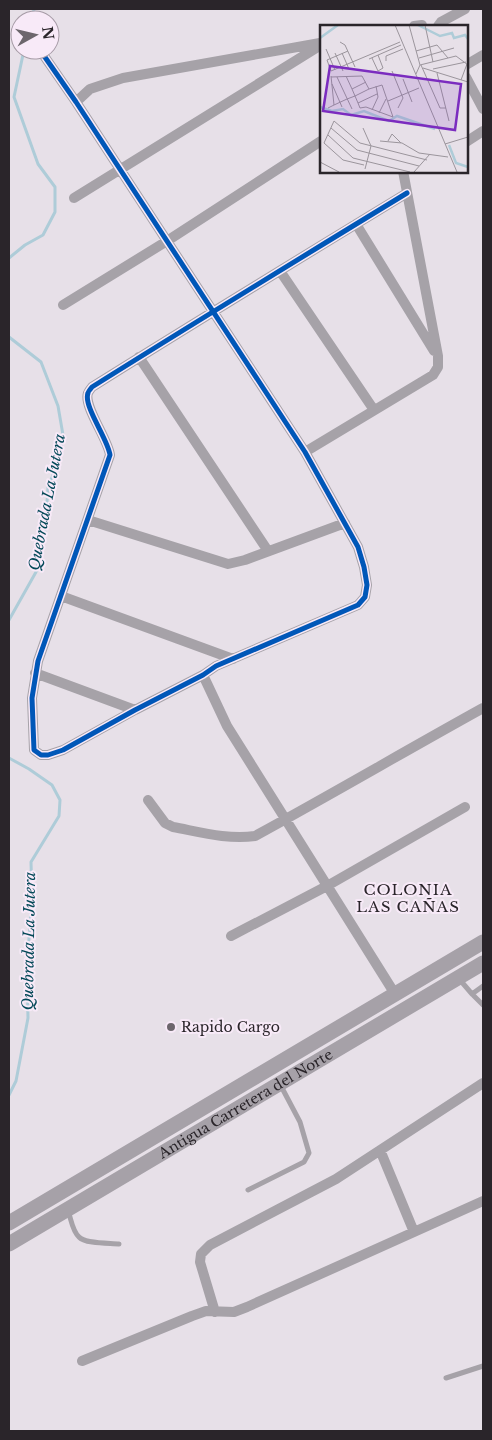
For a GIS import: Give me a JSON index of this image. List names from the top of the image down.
{
  "streets": {
    "main road": ["Antigua Carretera del Norte"]
  },
  "districts": ["COLONIA LAS CAÑAS"],
  "water": ["Quebrada La Jutera"],
  "places": ["Rapido Cargo"],
  "north": "right"
}
